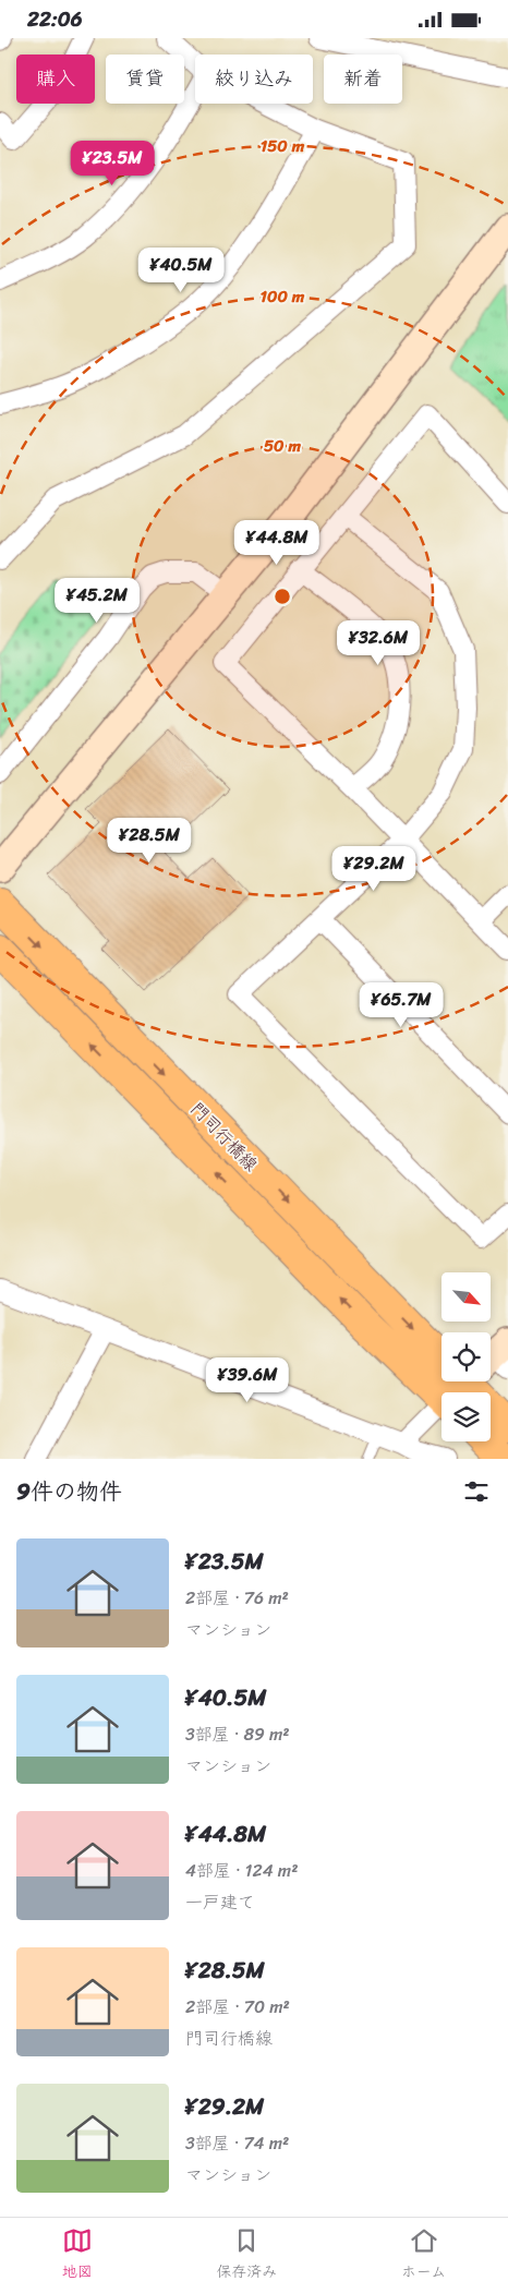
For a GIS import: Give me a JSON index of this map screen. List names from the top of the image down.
{
  "streets": {
    "main road": ["門司行橋線"]
  },
  "north": "bottom right",
  "page": {
    "status": "22:06",
    "chip": [
      "購入",
      "賃貸",
      "絞り込み",
      "新着"
    ],
    "price": [
      "¥23.5M",
      "¥40.5M",
      "¥44.8M",
      "¥45.2M",
      "¥32.6M",
      "¥28.5M",
      "¥29.2M",
      "¥65.7M",
      "¥39.6M"
    ],
    "heading": "9件の物件",
    "list": [
      {
        "name": "¥23.5M",
        "note": "2部屋 · 76 m² · マンション"
      },
      {
        "name": "¥40.5M",
        "note": "3部屋 · 89 m² · マンション"
      },
      {
        "name": "¥44.8M",
        "note": "4部屋 · 124 m² · 一戸建て"
      },
      {
        "name": "¥28.5M",
        "note": "2部屋 · 70 m² · 門司行橋線"
      },
      {
        "name": "¥29.2M",
        "note": "3部屋 · 74 m² · マンション"
      }
    ],
    "tabs": ["地図", "保存済み", "ホーム"]
  },
  "rings": ["150 m", "100 m", "50 m"]
}
